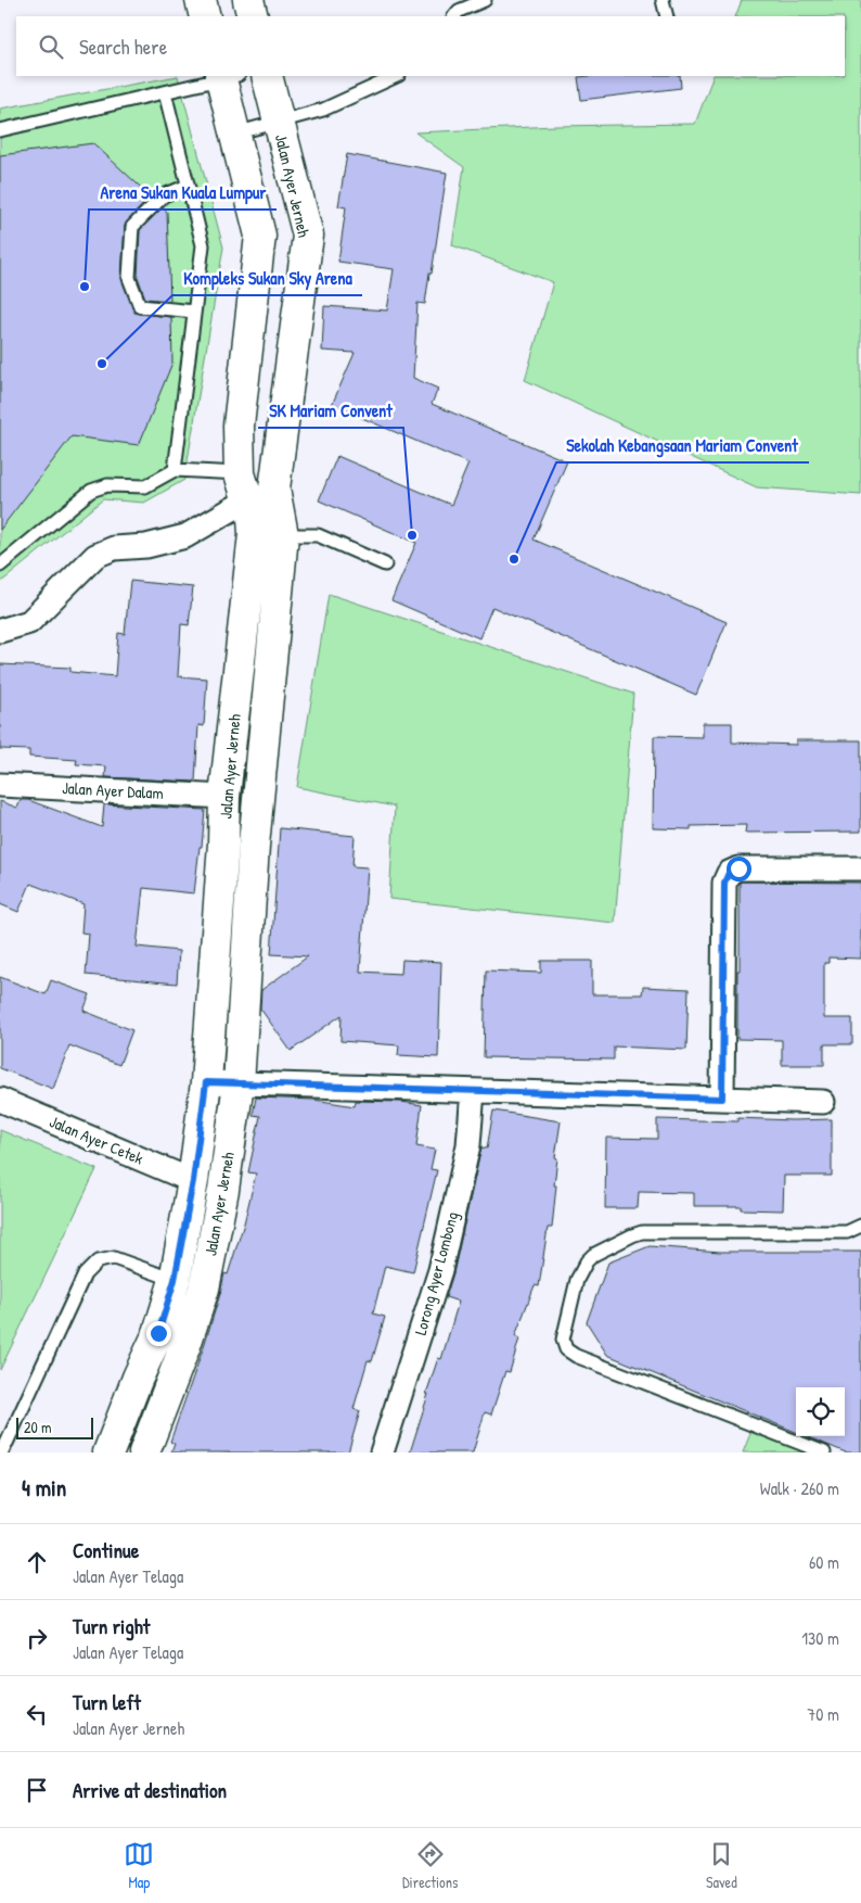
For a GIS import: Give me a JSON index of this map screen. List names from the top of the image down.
{
  "streets": {
    "main road": ["Jalan Ayer Jerneh"],
    "street": ["Jalan Ayer Dalam", "Jalan Ayer Cetek", "Lorong Ayer Lombong"]
  },
  "crossings": [
    ["Jalan Ayer Jerneh", "Jalan Ayer Dalam"],
    ["Jalan Ayer Jerneh", "Jalan Ayer Cetek"]
  ],
  "places": [
    "Arena Sukan Kuala Lumpur",
    "Kompleks Sukan Sky Arena",
    "SK Mariam Convent",
    "Sekolah Kebangsaan Mariam Convent"
  ],
  "scale_bar": "20 m",
  "page": {
    "search": "Search here",
    "scale": "20 m",
    "heading": ["4 min", "Walk · 260 m"],
    "list": [
      ["Continue", "Jalan Ayer Telaga", "60 m"],
      ["Turn right", "Jalan Ayer Telaga", "130 m"],
      ["Turn left", "Jalan Ayer Jerneh", "70 m"],
      "Arrive at destination"
    ],
    "nav": ["Map", "Directions", "Saved"]
  }
}
